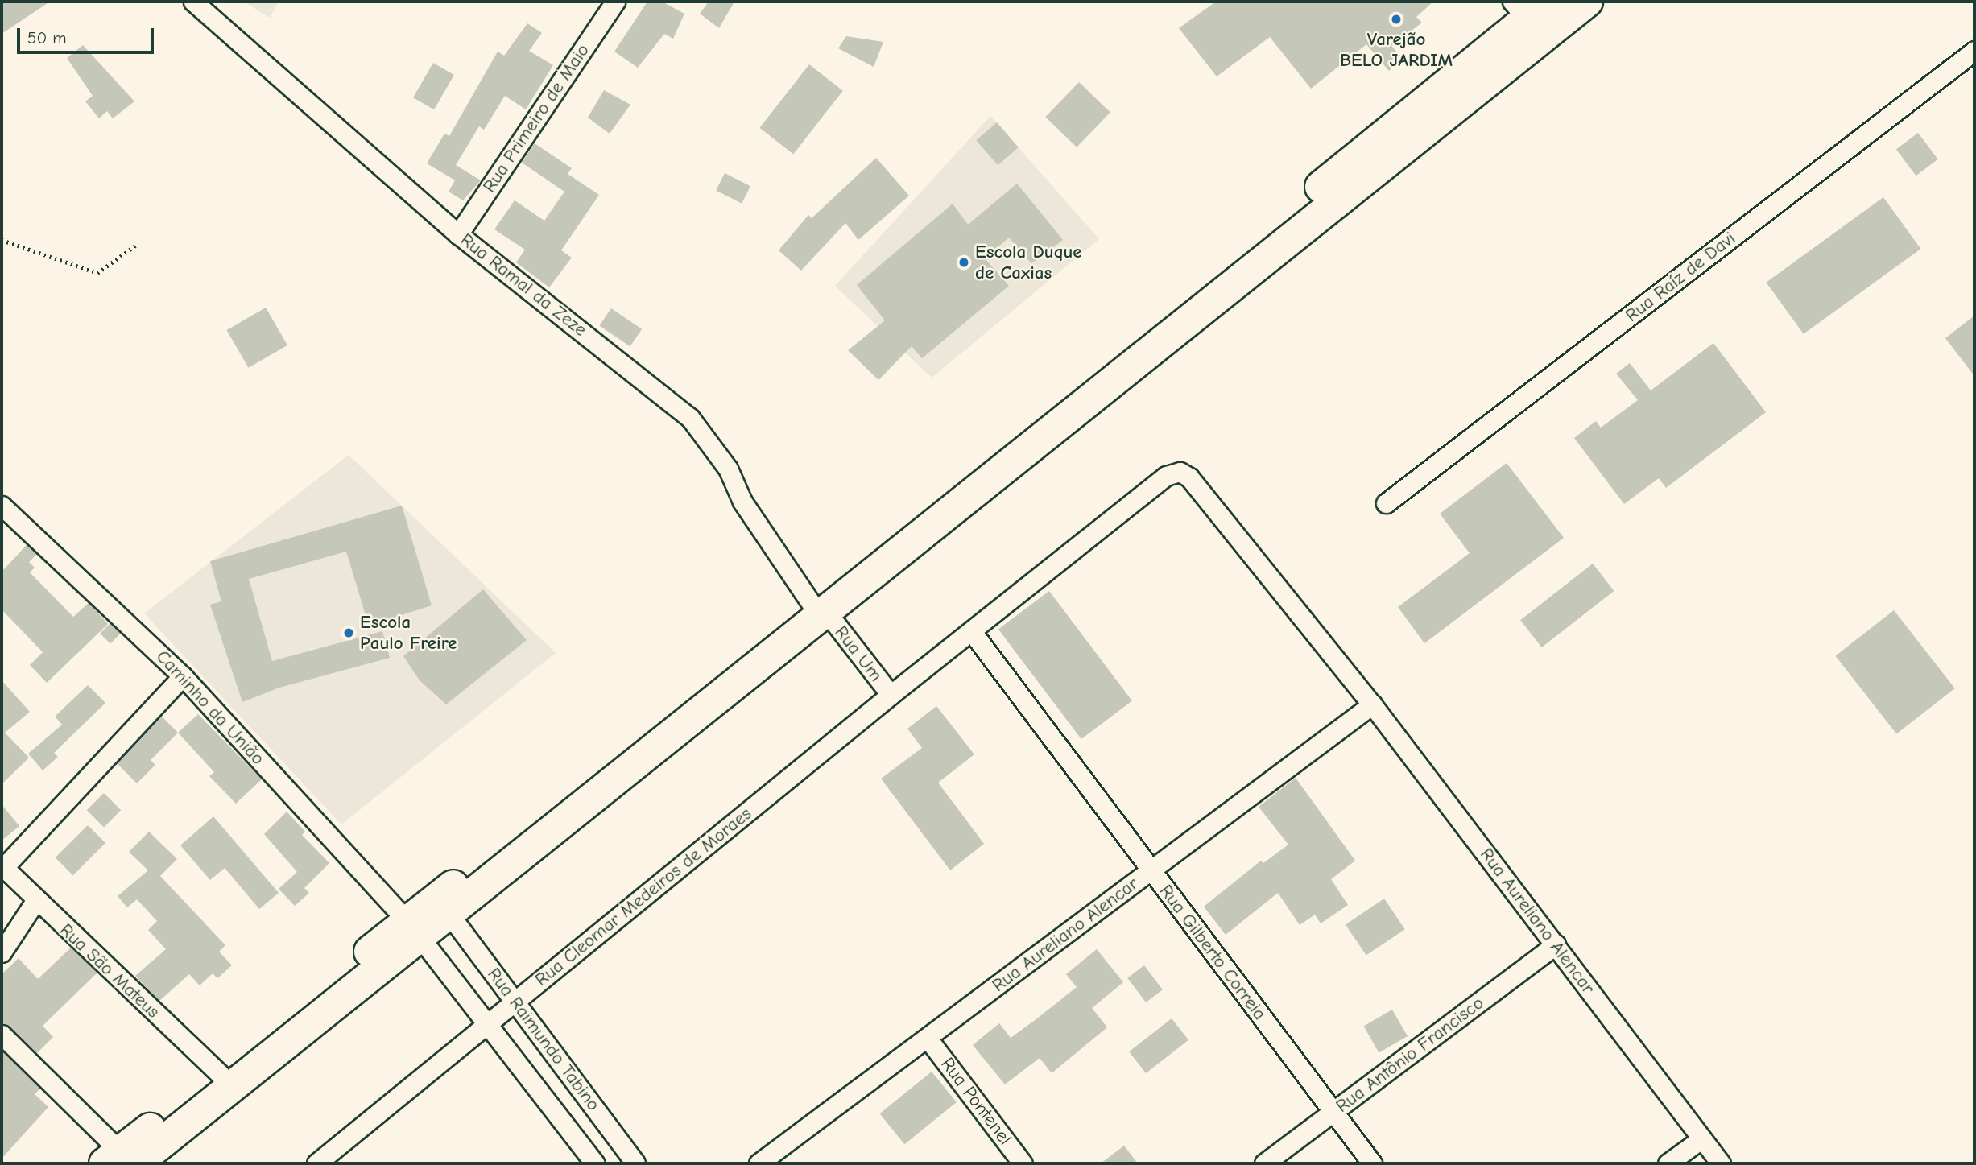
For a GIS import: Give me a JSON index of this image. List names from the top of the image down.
{
  "streets": {
    "street": [
      "Rua Primeiro de Maio",
      "Rua Raíz de Davi",
      "Rua Ramal da Zeze",
      "Rua Um",
      "Caminho da União",
      "Rua Cleomar Medeiros de Moraes",
      "Rua Aureliano Alencar",
      "Rua Gilberto Correia",
      "Rua São Mateus",
      "Rua Raimundo Tabino",
      "Rua Antônio Francisco",
      "Rua Pontenel"
    ]
  },
  "crossings": [
    ["Rua Primeiro de Maio", "Rua Ramal da Zeze"],
    ["Rua Ramal da Zeze", "Rua Um"],
    ["Rua Um", "Rua Cleomar Medeiros de Moraes"],
    ["Caminho da União", "Rua Raimundo Tabino"],
    ["Rua Cleomar Medeiros de Moraes", "Rua Aureliano Alencar"],
    ["Rua Cleomar Medeiros de Moraes", "Rua Gilberto Correia"],
    ["Rua Cleomar Medeiros de Moraes", "Rua Raimundo Tabino"],
    ["Rua Aureliano Alencar", "Rua Gilberto Correia"],
    ["Rua Aureliano Alencar", "Rua Antônio Francisco"],
    ["Rua Aureliano Alencar", "Rua Pontenel"],
    ["Rua Gilberto Correia", "Rua Antônio Francisco"]
  ],
  "places": ["Varejão BELO JARDIM", "Escola Duque de Caxias", "Escola Paulo Freire"],
  "scale_bar": "50 m"
}
